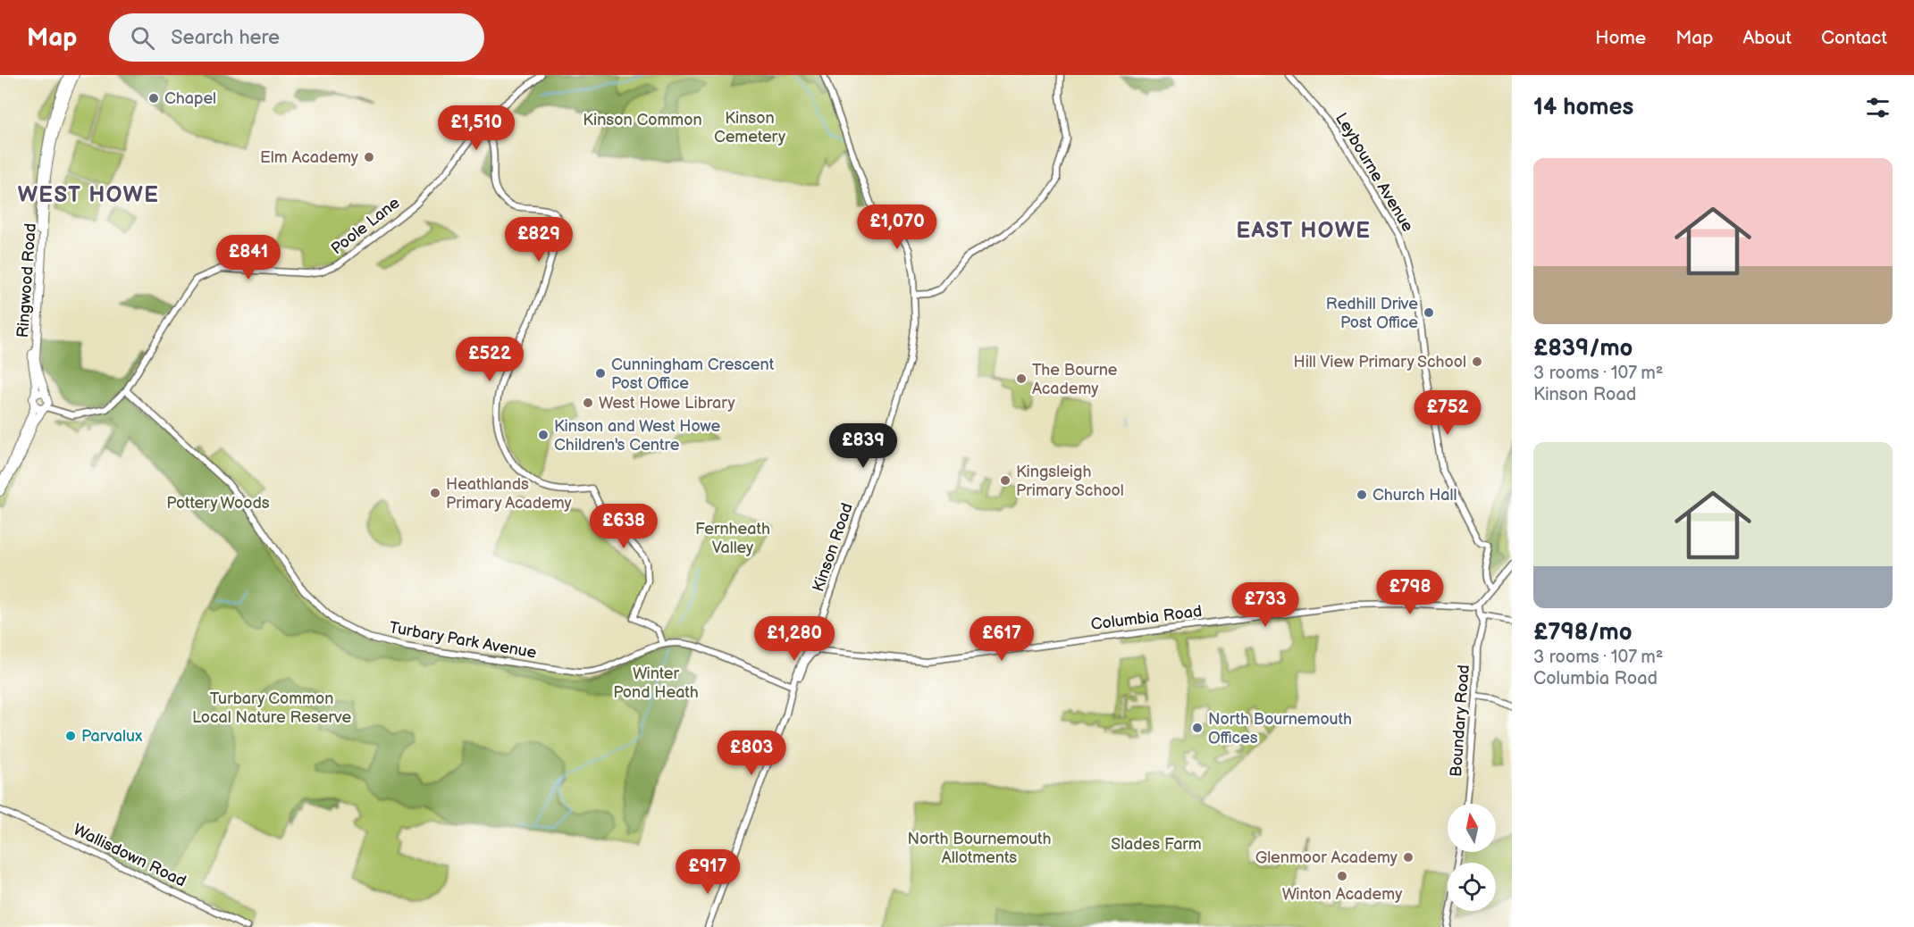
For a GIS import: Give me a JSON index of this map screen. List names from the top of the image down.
{
  "streets": {
    "highway": ["Ringwood Road"],
    "street": [
      "Leybourne Avenue",
      "Poole Lane",
      "Kinson Road",
      "Columbia Road",
      "Turbary Park Avenue",
      "Boundary Road",
      "Wallisdown Road"
    ]
  },
  "crossings": [
    ["Poole Lane", "Ringwood Road"],
    ["Poole Lane", "Turbary Park Avenue"],
    ["Kinson Road", "Columbia Road"],
    ["Columbia Road", "Boundary Road"]
  ],
  "districts": ["WEST HOWE", "EAST HOWE"],
  "parks": [
    "Kinson Cemetery",
    "Kinson Common",
    "Pottery Woods",
    "Fernheath Valley",
    "Winter Pond Heath",
    "Turbary Common Local Nature Reserve",
    "North Bournemouth Allotments",
    "Slades Farm"
  ],
  "places": [
    "Chapel",
    "Elm Academy",
    "Redhill Drive Post Office",
    "Hill View Primary School",
    "Cunningham Crescent Post Office",
    "The Bourne Academy",
    "West Howe Library",
    "Kinson and West Howe Children's Centre",
    "Kingsleigh Primary School",
    "Heathlands Primary Academy",
    "Church Hall",
    "North Bournemouth Offices",
    "Parvalux",
    "Glenmoor Academy",
    "Winton Academy"
  ],
  "north": "top",
  "page": {
    "header": "Map",
    "search": "Search here",
    "nav": [
      "Home",
      "Map",
      "About",
      "Contact"
    ],
    "heading": "14 homes",
    "price": [
      "£1,510",
      "£1,070",
      "£829",
      "£841",
      "£522",
      "£752",
      "£839",
      "£638",
      "£798",
      "£733",
      "£1,280",
      "£617",
      "£803",
      "£917"
    ],
    "list": [
      {
        "name": "£839/mo",
        "note": "3 rooms · 107 m² · Kinson Road"
      },
      {
        "name": "£798/mo",
        "note": "3 rooms · 107 m² · Columbia Road"
      }
    ]
  }
}
